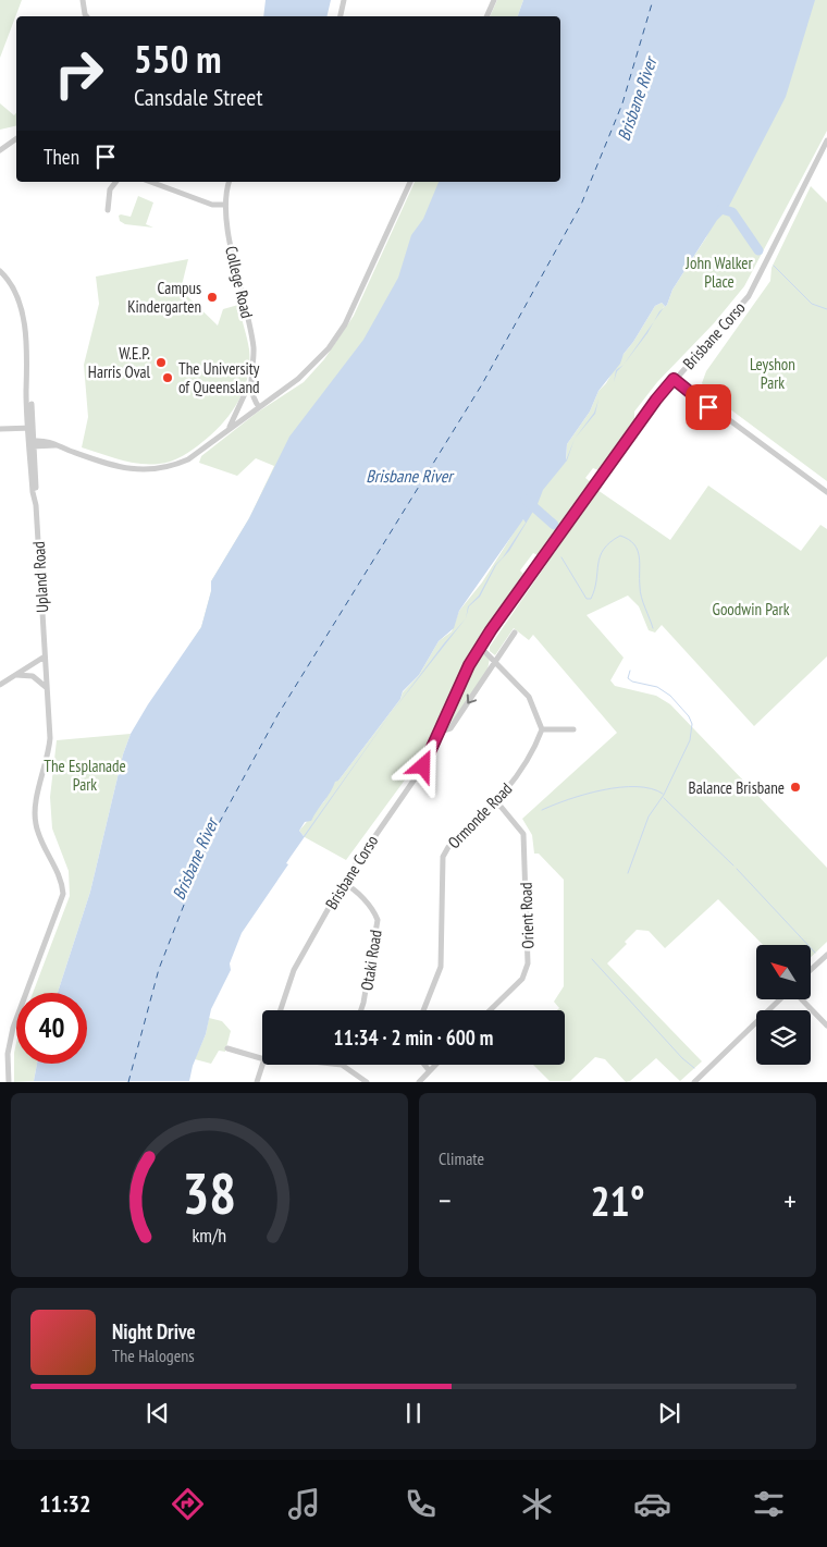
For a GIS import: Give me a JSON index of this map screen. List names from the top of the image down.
{
  "streets": {
    "street": [
      "College Road",
      "Brisbane Corso",
      "Upland Road",
      "Ormonde Road",
      "Orient Road",
      "Otaki Road"
    ]
  },
  "crossings": [
    ["Brisbane Corso", "Otaki Road"],
    ["Ormonde Road", "Orient Road"]
  ],
  "water": ["Brisbane River"],
  "parks": [
    "John Walker Place",
    "Leyshon Park",
    "Goodwin Park",
    "The Esplanade Park"
  ],
  "places": [
    "Campus Kindergarten",
    "W.E.P. Harris Oval",
    "The University of Queensland",
    "Balance Brisbane"
  ],
  "north": "top left",
  "page": {
    "turn": ["550 m", "Cansdale Street"],
    "then": "Then",
    "limit": "40",
    "trip": "11:34 · 2 min · 600 m",
    "tile": "Climate",
    "heat": ["−", "21°", "+"],
    "song": ["Night Drive", "The Halogens"],
    "tabs": "11:32",
    "gauge": ["38", "km/h"]
  }
}
